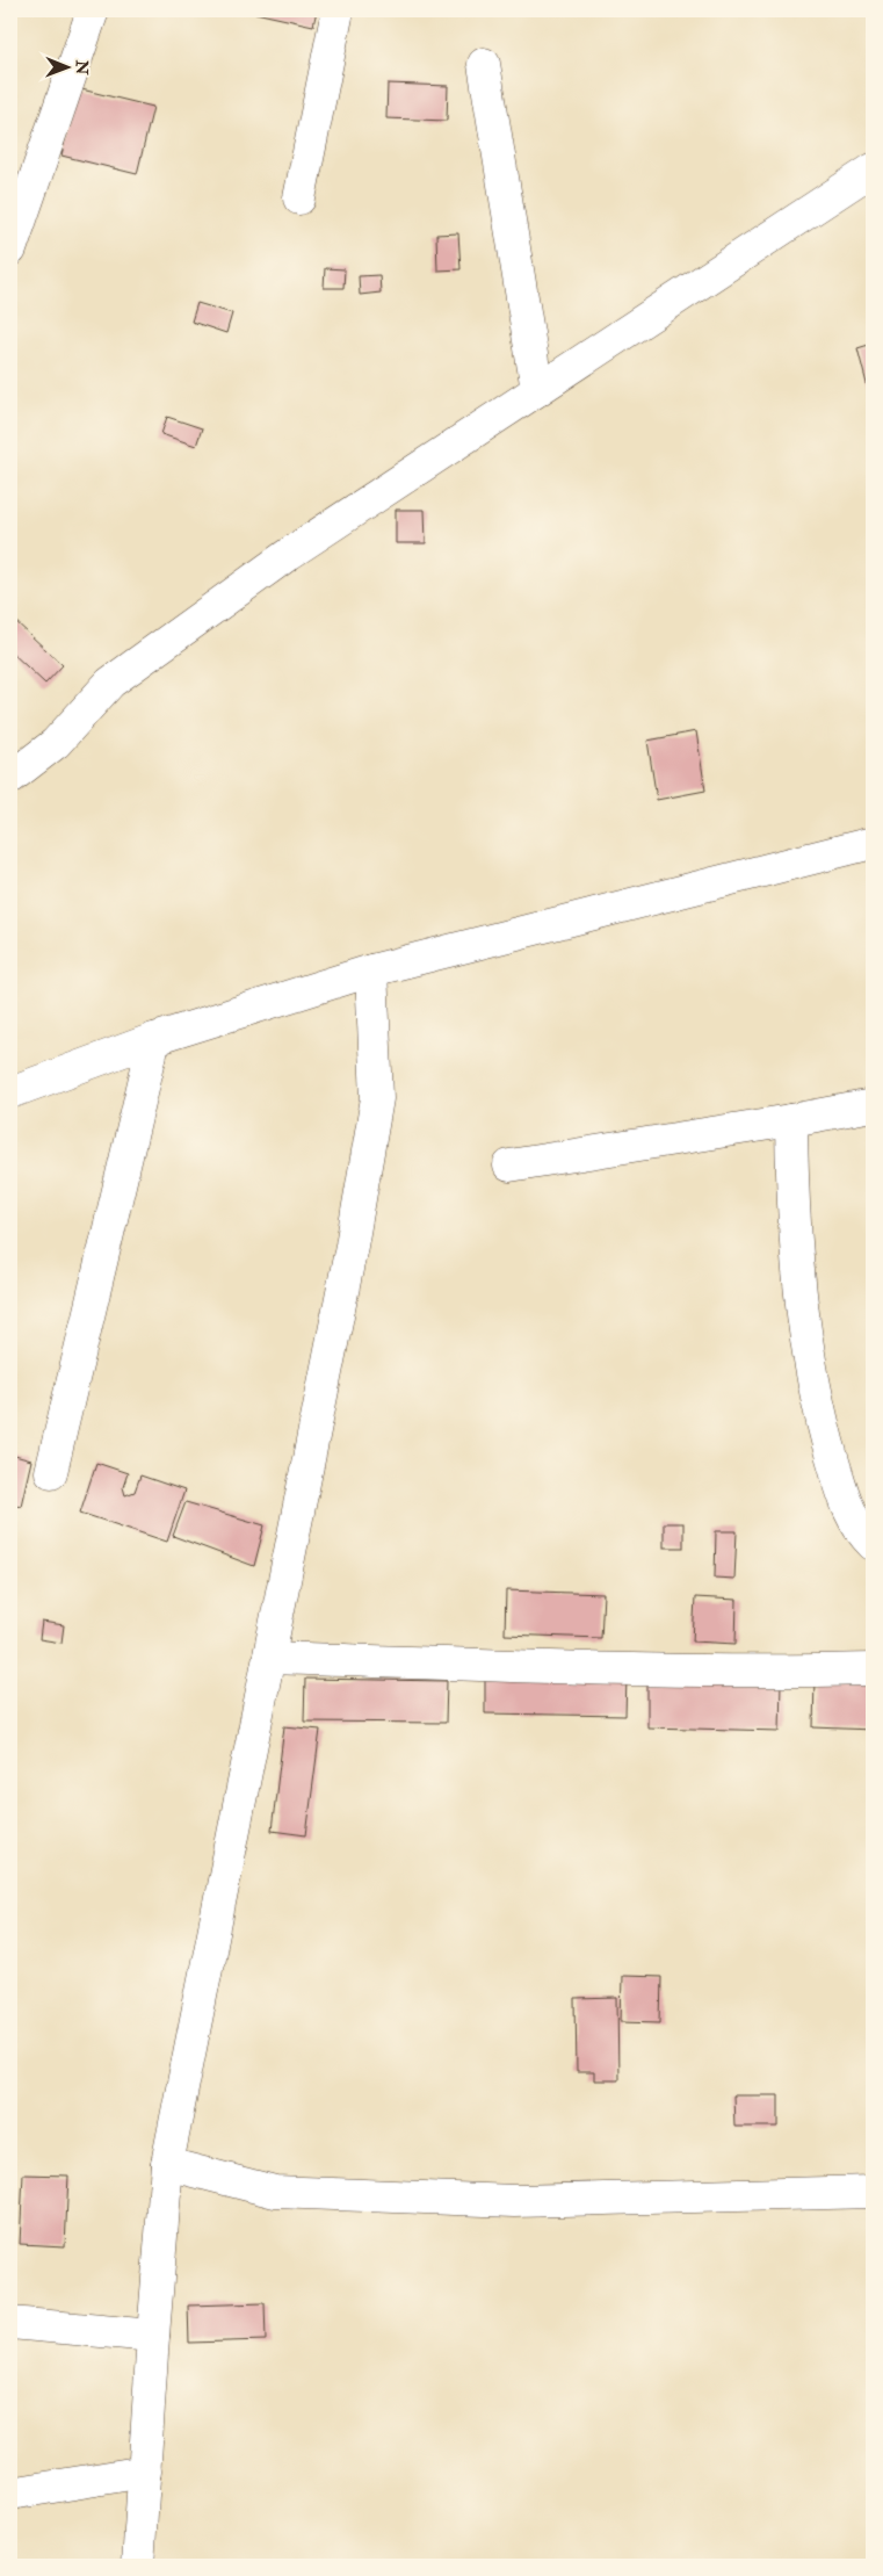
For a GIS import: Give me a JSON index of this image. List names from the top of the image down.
{
  "north": "right"
}
